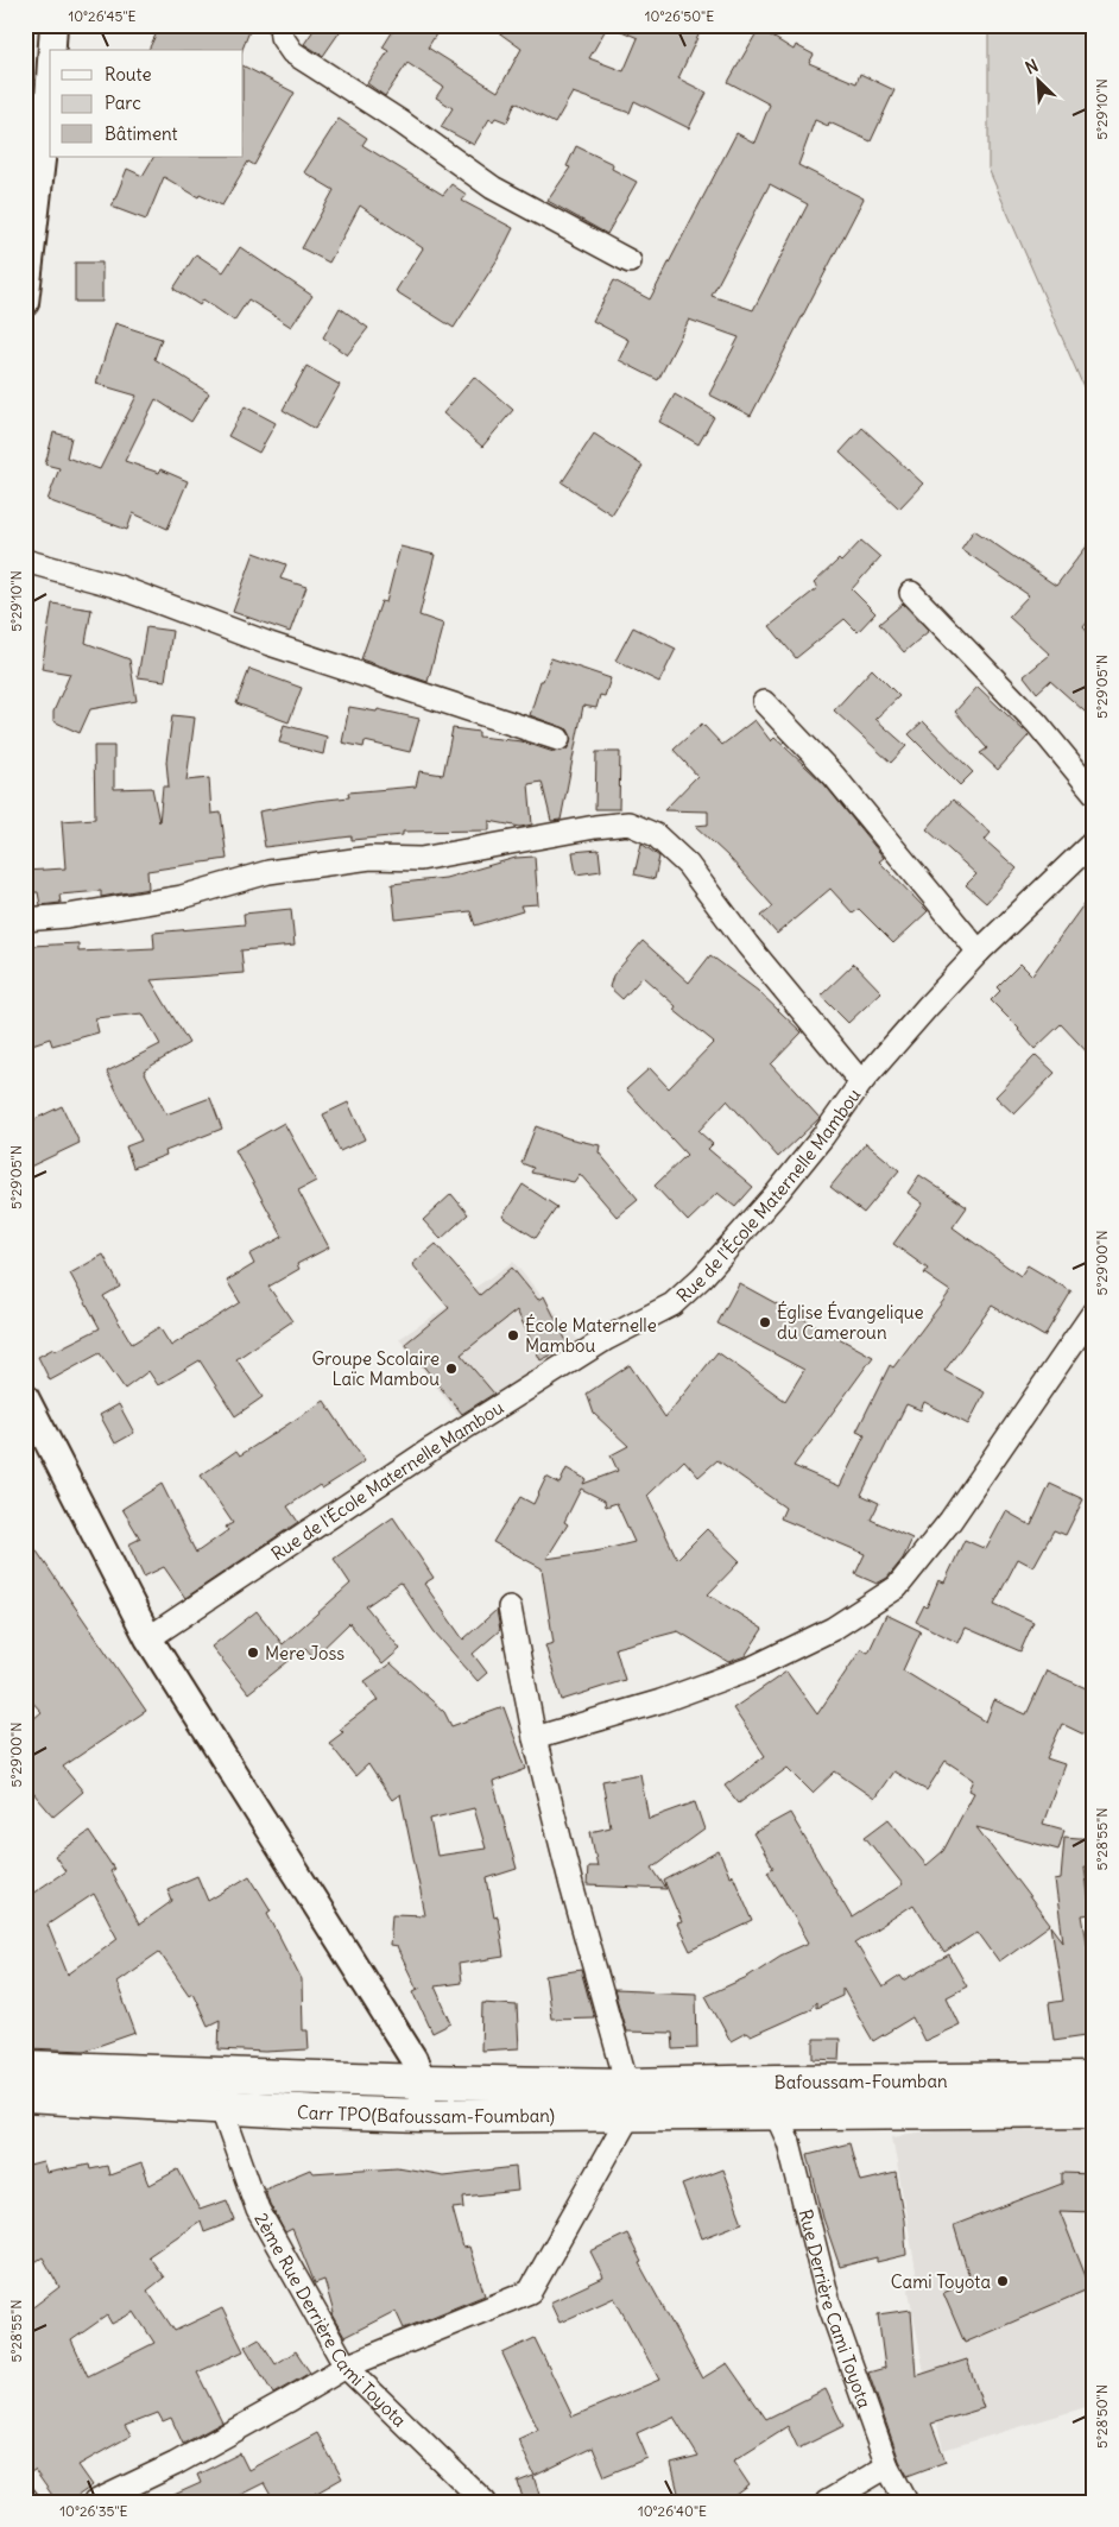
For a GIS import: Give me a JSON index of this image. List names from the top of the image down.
{
  "streets": {
    "highway": ["Bafoussam-Foumban", "Carr TPO(Bafoussam-Foumban)"],
    "street": ["Rue de l'École Maternelle Mambou", "Rue Derrière Cami Toyota", "2ème Rue Derrière Cami Toyota"]
  },
  "crossings": [
    ["Bafoussam-Foumban", "Carr TPO(Bafoussam-Foumban)"],
    ["Bafoussam-Foumban", "Rue Derrière Cami Toyota"],
    ["Carr TPO(Bafoussam-Foumban)", "2ème Rue Derrière Cami Toyota"]
  ],
  "places": [
    "Église Évangelique du Cameroun",
    "École Maternelle Mambou",
    "Groupe Scolaire Laïc Mambou",
    "Mere Joss",
    "Cami Toyota"
  ],
  "legend": ["Route", "Parc", "Bâtiment"],
  "north": "top left",
  "coordinates": [
    "10°26'45\"E",
    "10°26'50\"E",
    "5°29'10\"N",
    "5°29'05\"N",
    "5°29'00\"N",
    "5°28'55\"N",
    "5°28'50\"N",
    "10°26'35\"E",
    "10°26'40\"E"
  ]
}
